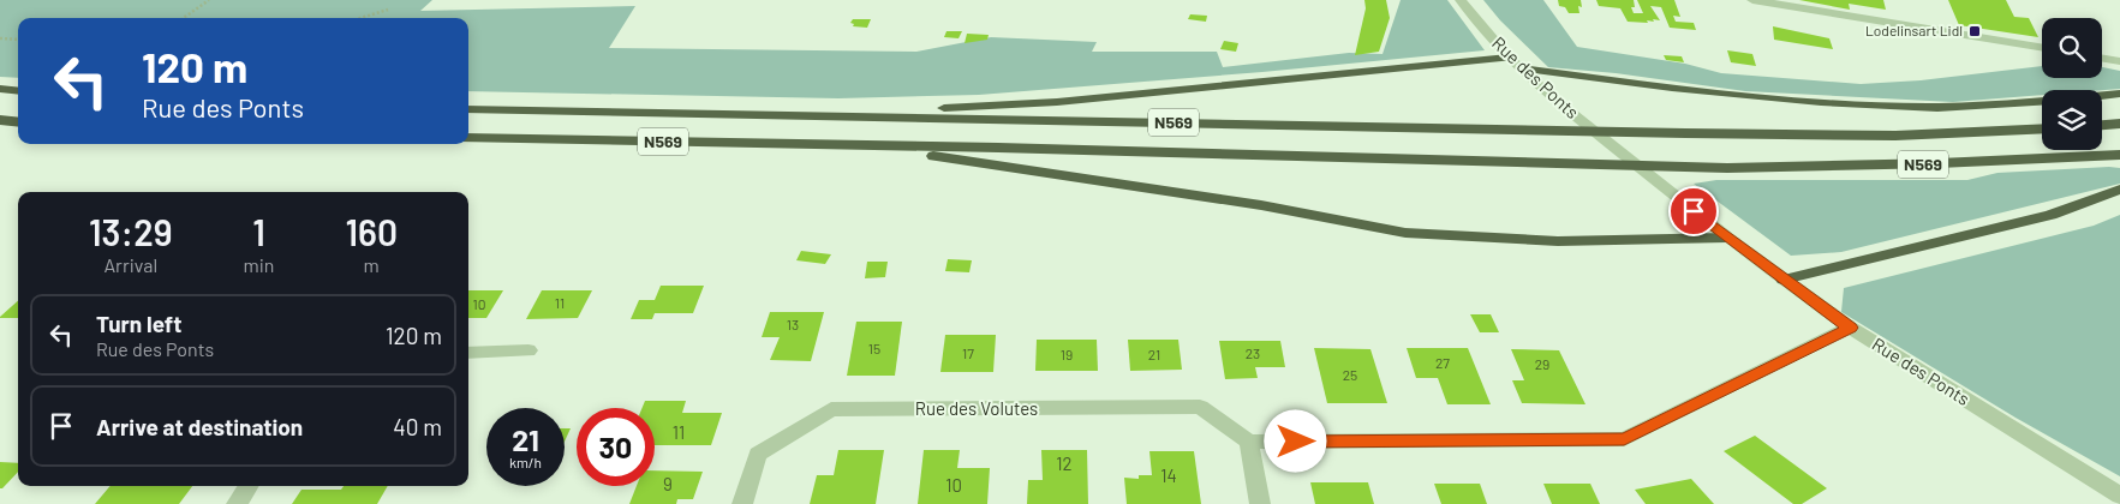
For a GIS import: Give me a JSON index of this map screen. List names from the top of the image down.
{
  "streets": {
    "highway": ["N569"],
    "street": ["Rue des Ponts", "Rue des Volutes"]
  },
  "places": {
    "transit": ["Lodelinsart Lidl"]
  },
  "house_numbers": [
    "11",
    "10",
    "13",
    "15",
    "17",
    "23",
    "19",
    "21",
    "27",
    "29",
    "25",
    "11",
    "12",
    "14",
    "9",
    "10"
  ],
  "page": {
    "turn": ["120 m", "Rue des Ponts"],
    "eta": [
      "13:29",
      "Arrival",
      "1",
      "min",
      "160",
      "m"
    ],
    "list": [
      {
        "name": "Turn left",
        "note": "Rue des Ponts",
        "value": "120 m"
      },
      {
        "name": "Arrive at destination",
        "value": "40 m"
      }
    ],
    "speed": "21 km/h",
    "limit": "30"
  }
}
